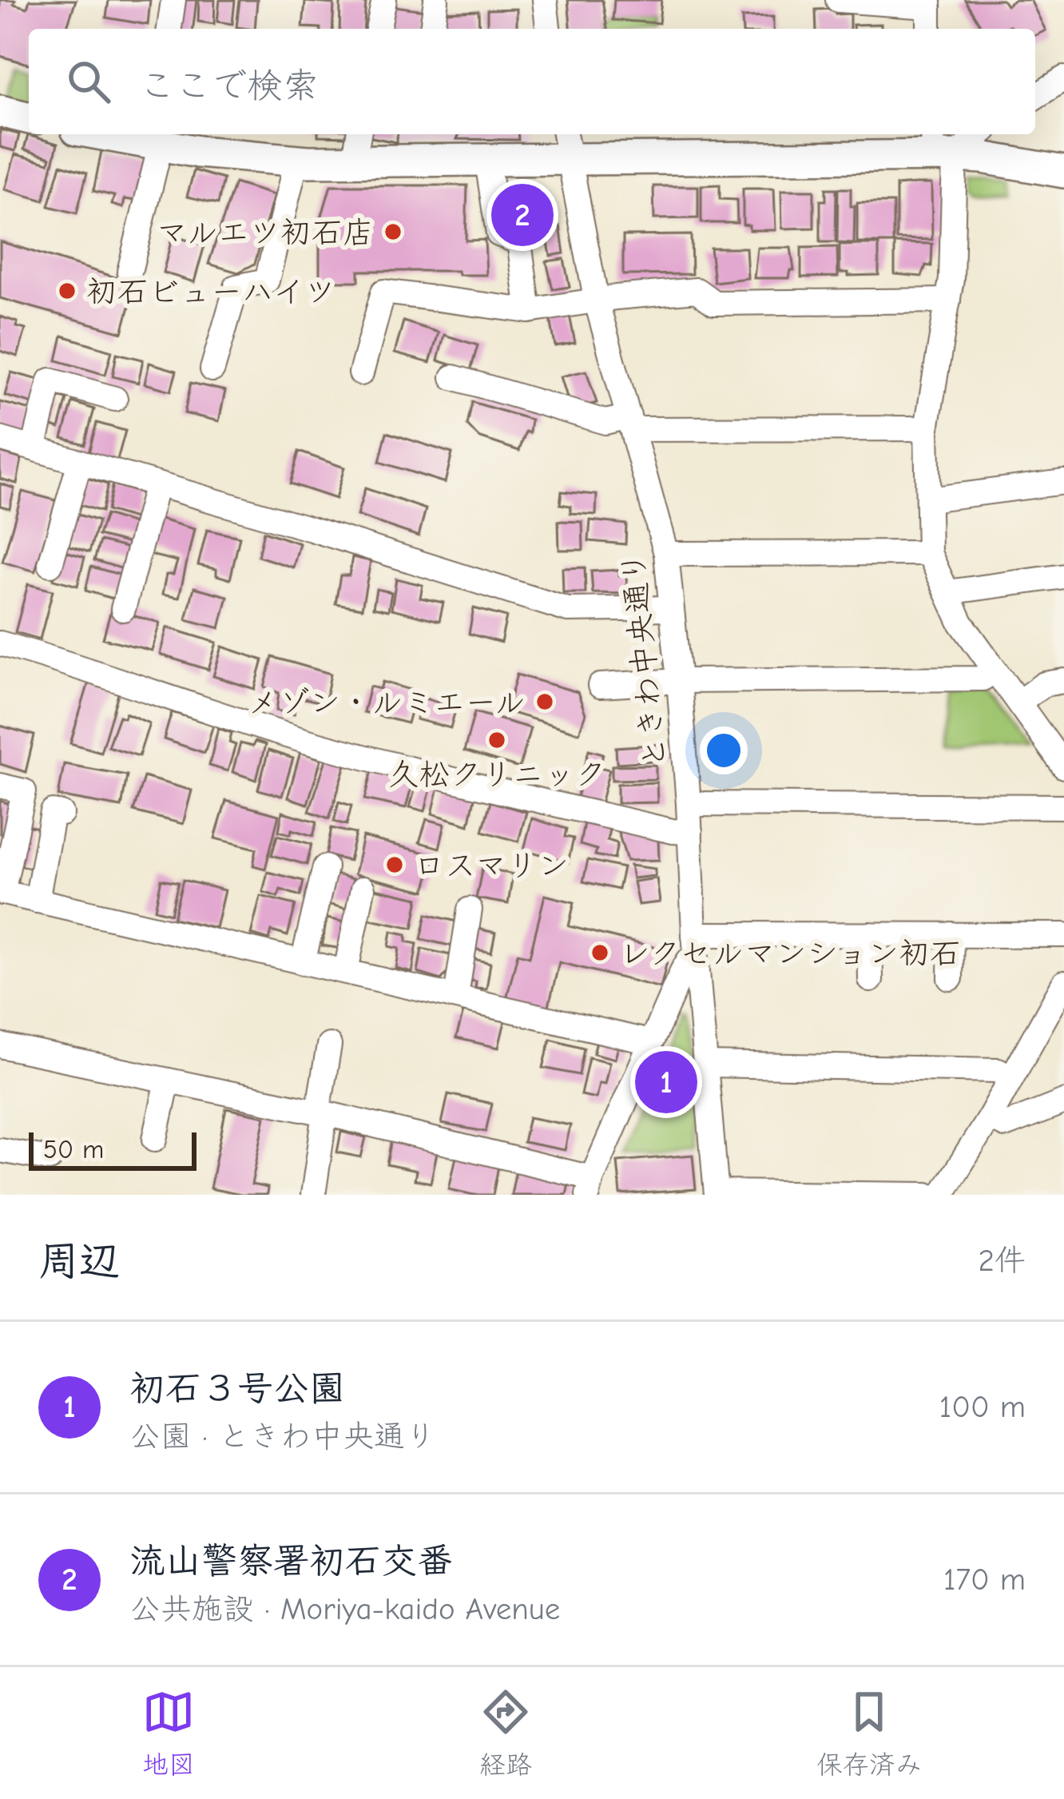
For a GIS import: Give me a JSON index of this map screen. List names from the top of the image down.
{
  "streets": {
    "street": ["ときわ中央通り"]
  },
  "places": [
    "マルエツ初石店",
    "初石ビューハイツ",
    "メゾン・ルミエール",
    "久松クリニック",
    "ロスマリン",
    "レクセルマンション初石"
  ],
  "scale_bar": "50 m",
  "page": {
    "search": "ここで検索",
    "pins": ["2", "1"],
    "scale": "50 m",
    "heading": ["周辺", "2件"],
    "list": [
      {
        "mark": "1",
        "name": "初石３号公園",
        "note": "公園 · ときわ中央通り",
        "value": "100 m"
      },
      {
        "mark": "2",
        "name": "流山警察署初石交番",
        "note": "公共施設 · Moriya-kaido Avenue",
        "value": "170 m"
      }
    ],
    "nav": ["地図", "経路", "保存済み"]
  }
}
